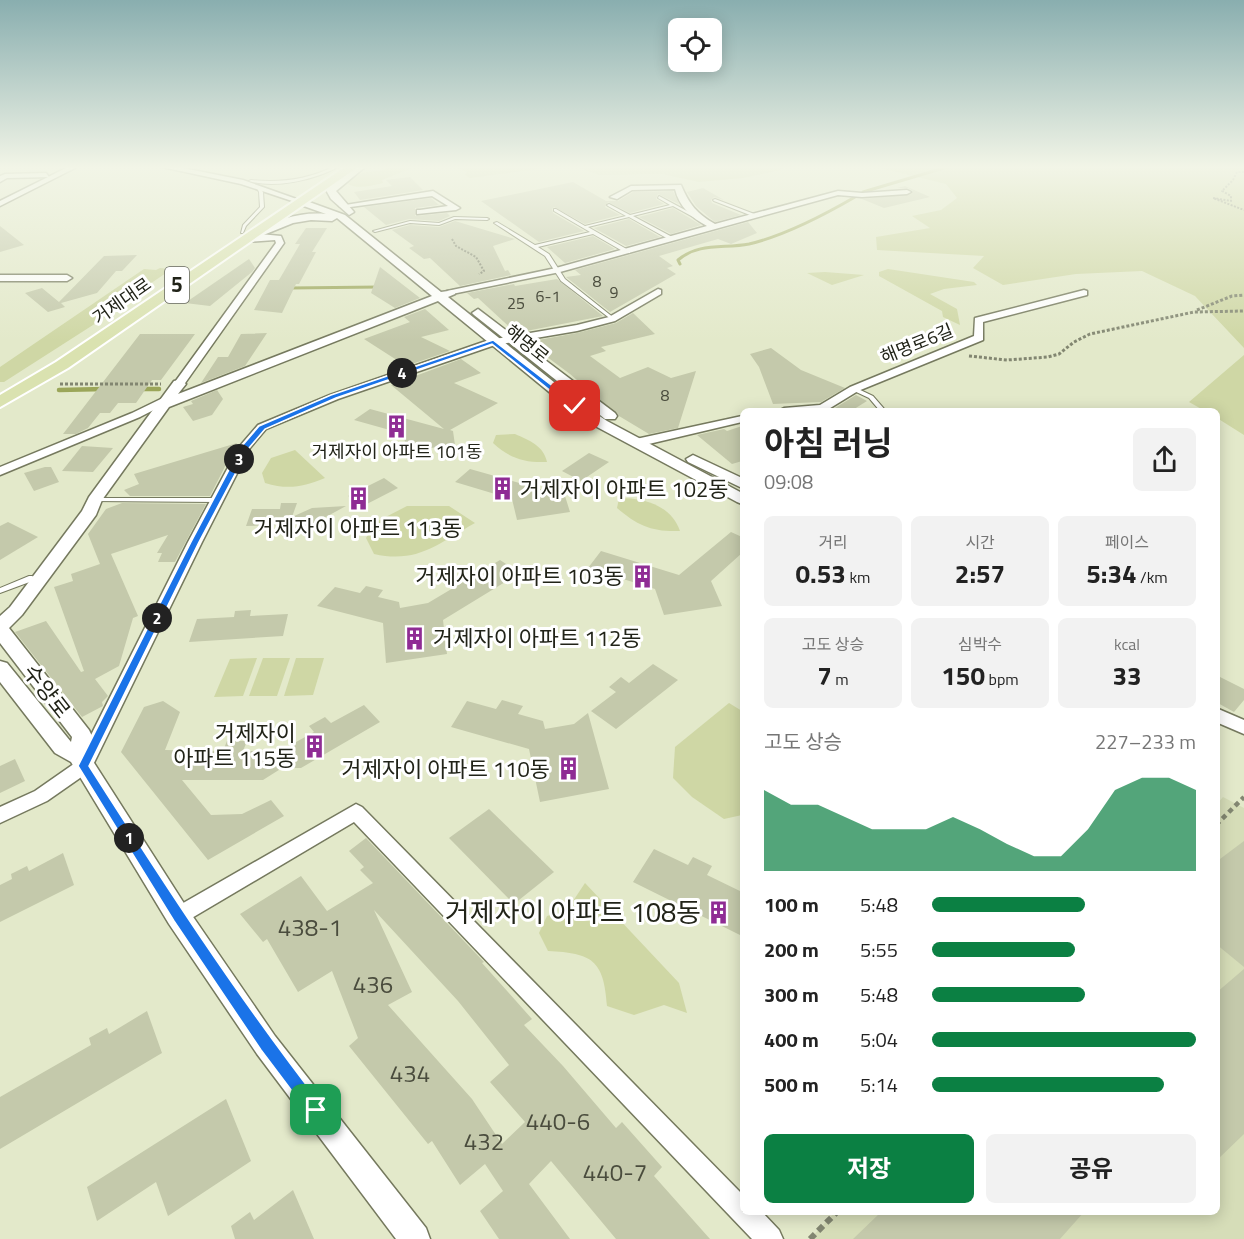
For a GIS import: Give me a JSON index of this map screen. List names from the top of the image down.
{
  "streets": {
    "main road": ["5", "거제대로"],
    "street": ["해명로", "해명로6길", "수양로"]
  },
  "places": {
    "building": [
      "거제자이 아파트 101동",
      "거제자이 아파트 102동",
      "거제자이 아파트 113동",
      "거제자이 아파트 103동",
      "거제자이 아파트 112동",
      "거제자이 아파트 115동",
      "거제자이 아파트 110동",
      "거제자이 아파트 108동"
    ]
  },
  "house_numbers": [
    "8",
    "9",
    "6-1",
    "25",
    "8",
    "438-1",
    "436",
    "434",
    "440-6",
    "432",
    "440-7"
  ],
  "page": {
    "pins": [
      "4",
      "3",
      "2",
      "1"
    ],
    "heading": ["아침 러닝", "09:08"],
    "stats": [
      ["거리", "0.53 km"],
      ["시간", "2:57"],
      ["페이스", "5:34 /km"],
      ["고도 상승", "7 m"],
      ["심박수", "150 bpm"],
      ["kcal", "33"]
    ],
    "chart": ["고도 상승", "227–233 m"],
    "list": [
      {
        "name": "100 m",
        "note": "5:48"
      },
      {
        "name": "200 m",
        "note": "5:55"
      },
      {
        "name": "300 m",
        "note": "5:48"
      },
      {
        "name": "400 m",
        "note": "5:04"
      },
      {
        "name": "500 m",
        "note": "5:14"
      }
    ],
    "buttons": ["저장", "공유"]
  }
}
